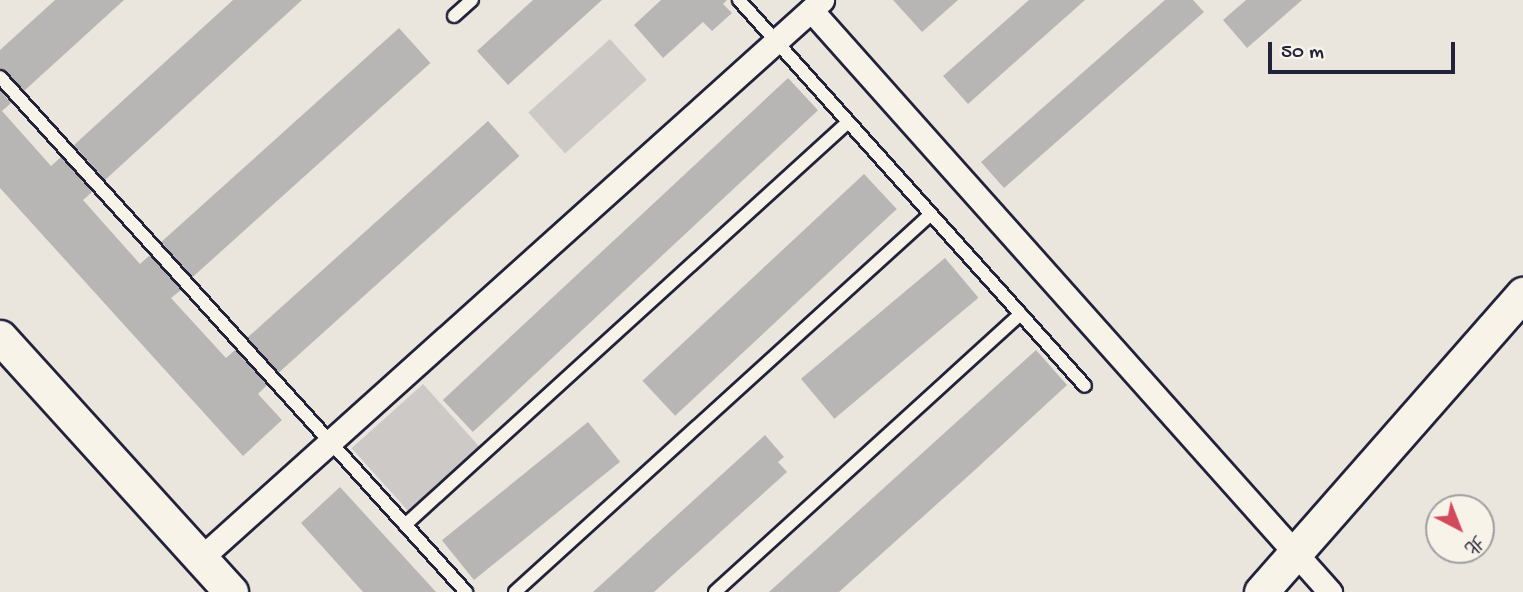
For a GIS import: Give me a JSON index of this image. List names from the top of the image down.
{
  "scale_bar": "50 m",
  "north": "bottom right"
}
